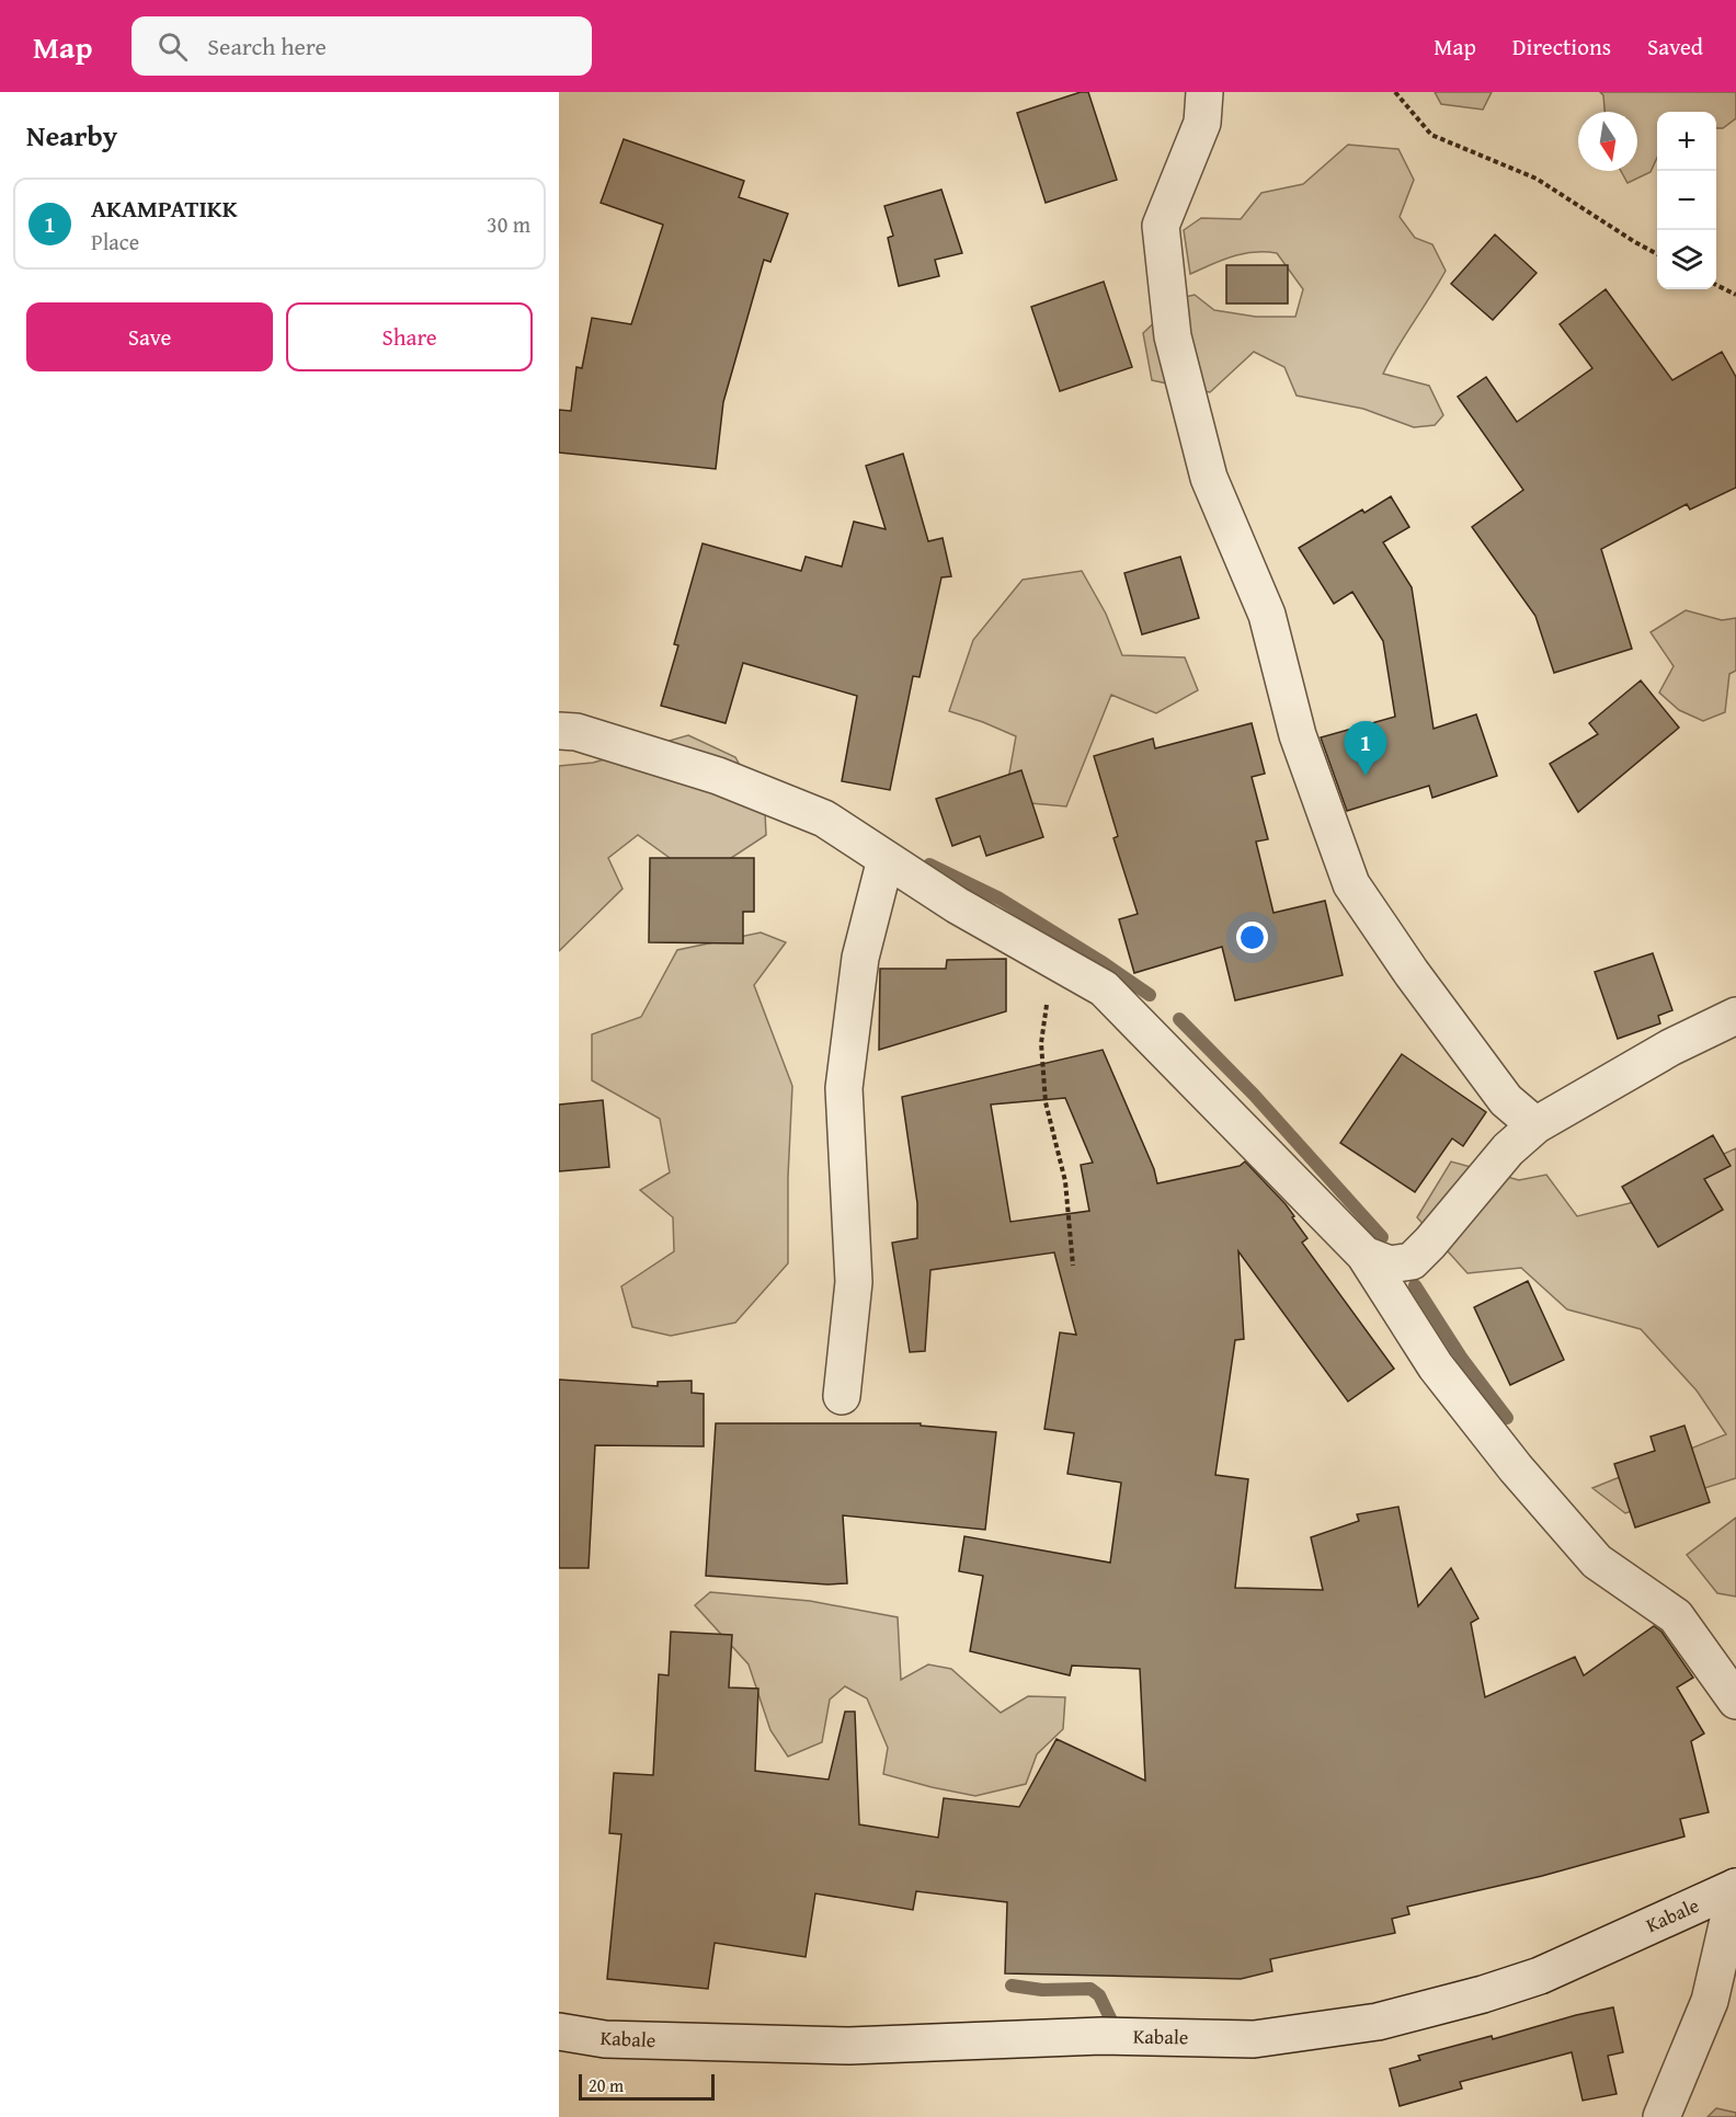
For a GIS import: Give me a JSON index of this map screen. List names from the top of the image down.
{
  "streets": {
    "street": ["Kabale"]
  },
  "scale_bar": "20 m",
  "north": "bottom",
  "page": {
    "header": "Map",
    "search": "Search here",
    "nav": ["Map", "Directions", "Saved"],
    "heading": "Nearby",
    "map_buttons": ["+", "−"],
    "list": [
      {
        "mark": "1",
        "name": "AKAMPATIKK",
        "note": "Place",
        "value": "30 m"
      }
    ],
    "buttons": ["Save", "Share"],
    "pins": "1",
    "scale": "20 m"
  }
}
